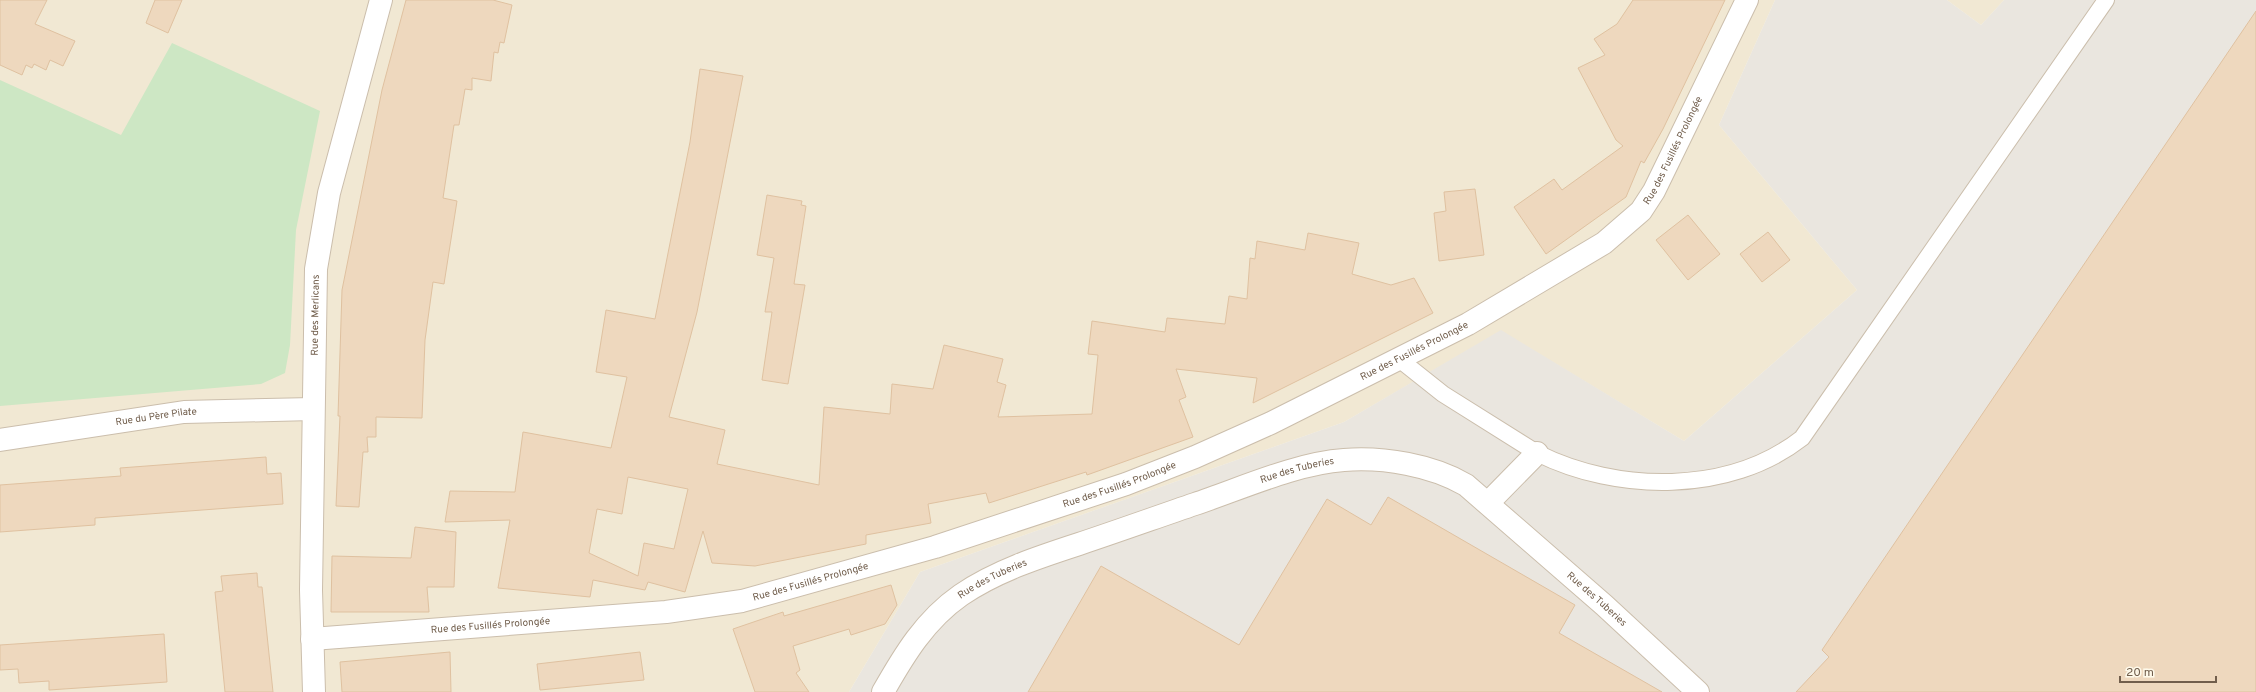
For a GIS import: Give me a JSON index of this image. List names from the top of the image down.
{
  "streets": {
    "street": [
      "Rue des Fusillés Prolongée",
      "Rue des Merlicans",
      "Rue du Père Pilate",
      "Rue des Tuberies"
    ]
  },
  "crossings": [
    ["Rue des Fusillés Prolongée", "Rue des Merlicans"],
    ["Rue des Merlicans", "Rue du Père Pilate"]
  ],
  "scale_bar": "20 m"
}
